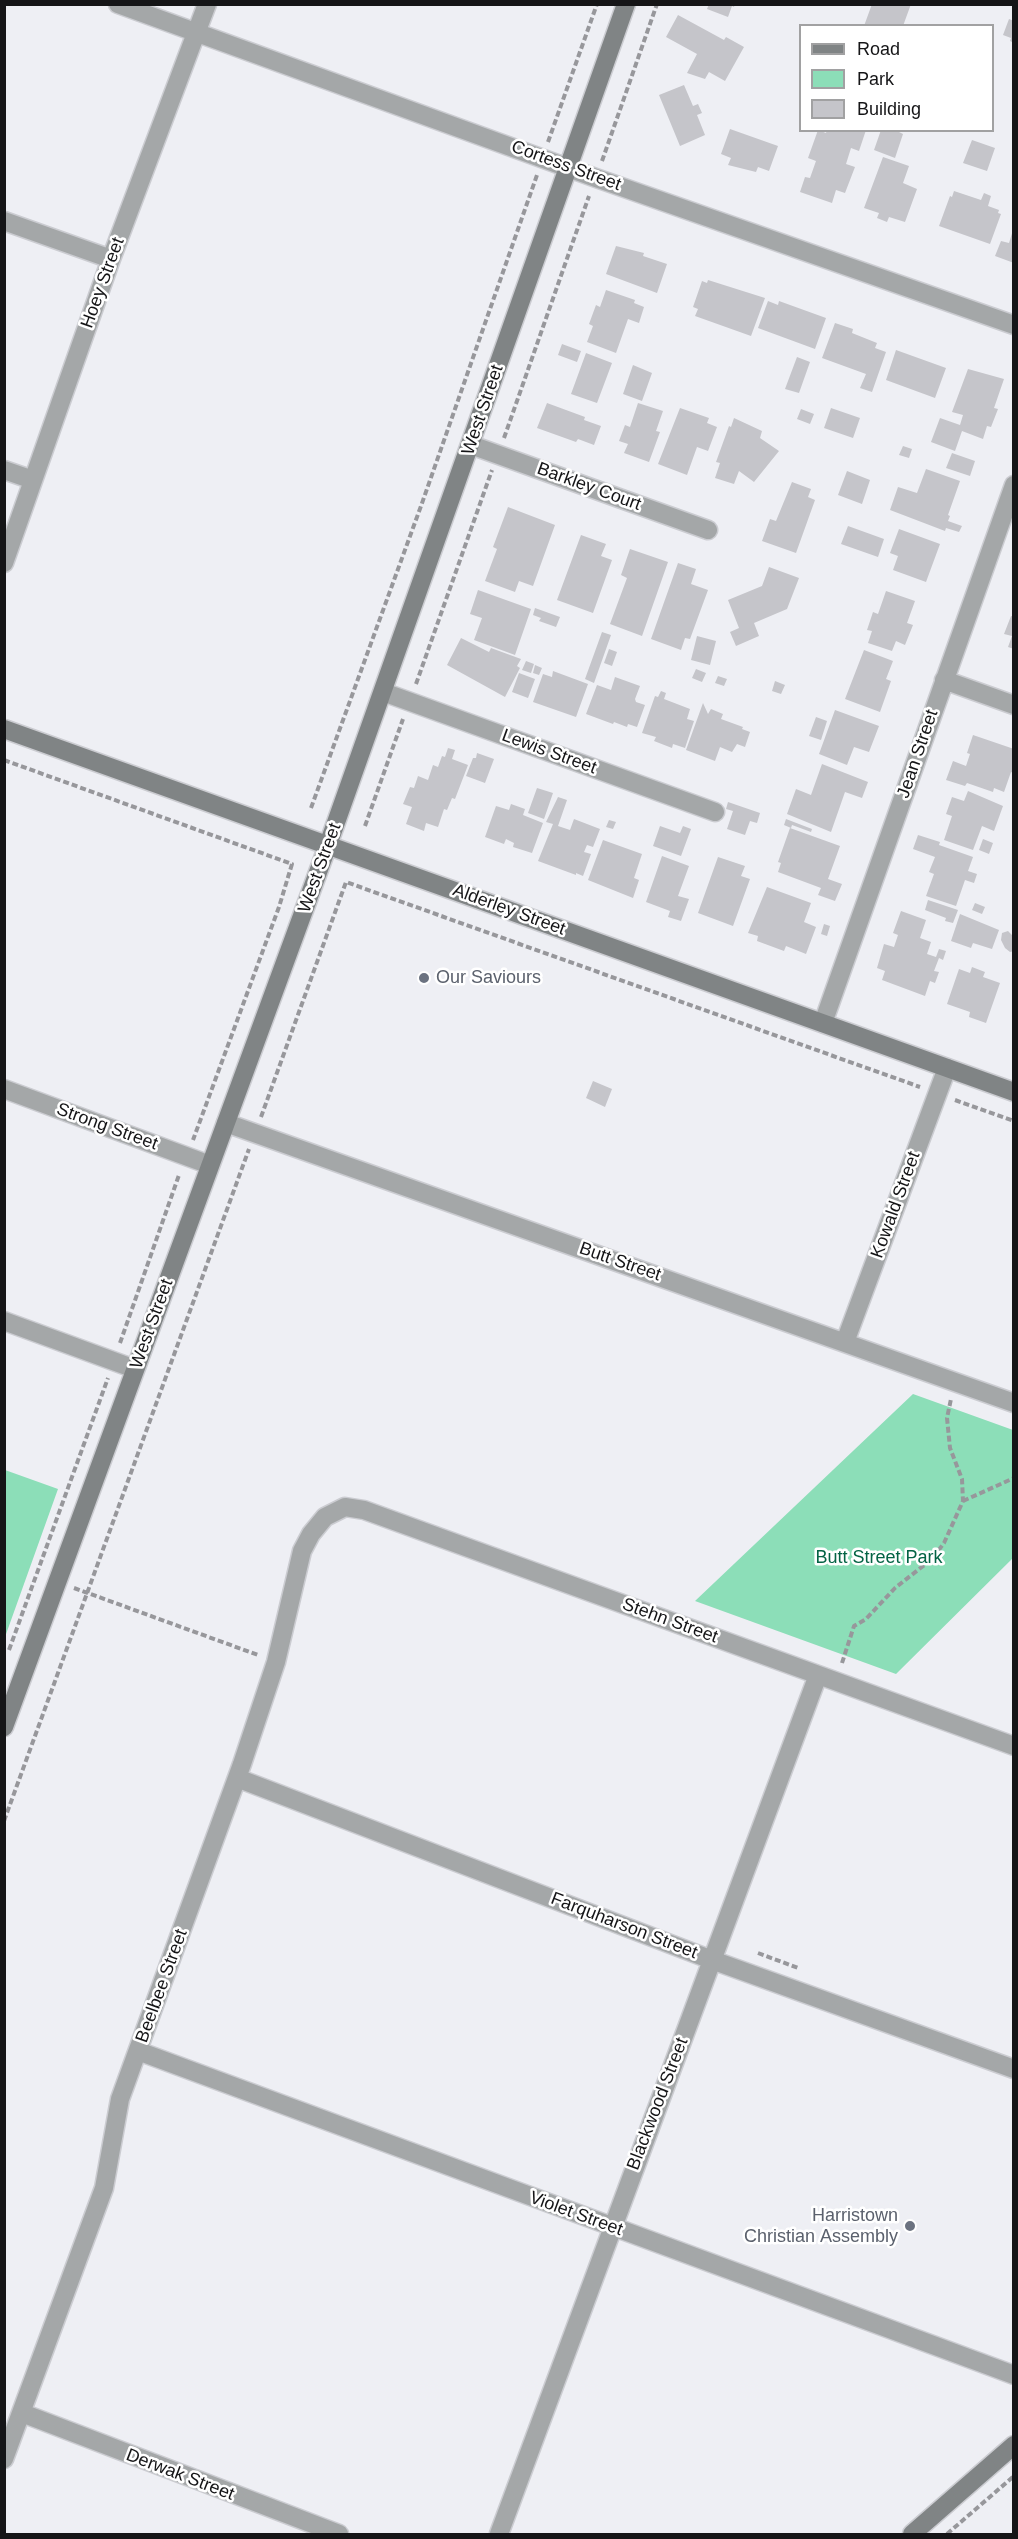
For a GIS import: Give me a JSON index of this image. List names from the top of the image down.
{
  "streets": {
    "main road": ["West Street", "Alderley Street"],
    "street": [
      "Cortess Street",
      "Hoey Street",
      "Barkley Court",
      "Lewis Street",
      "Jean Street",
      "Strong Street",
      "Kowald Street",
      "Butt Street",
      "Stehn Street",
      "Farquharson Street",
      "Beelbee Street",
      "Blackwood Street",
      "Violet Street",
      "Derwak Street"
    ]
  },
  "crossings": [
    ["Cortess Street", "Hoey Street"],
    ["Cortess Street", "West Street"],
    ["West Street", "Barkley Court"],
    ["West Street", "Lewis Street"],
    ["West Street", "Alderley Street"],
    ["West Street", "Strong Street"],
    ["West Street", "Butt Street"],
    ["Jean Street", "Alderley Street"],
    ["Alderley Street", "Kowald Street"],
    ["Kowald Street", "Butt Street"],
    ["Stehn Street", "Beelbee Street"],
    ["Stehn Street", "Blackwood Street"],
    ["Farquharson Street", "Beelbee Street"],
    ["Farquharson Street", "Blackwood Street"],
    ["Beelbee Street", "Violet Street"],
    ["Beelbee Street", "Derwak Street"],
    ["Blackwood Street", "Violet Street"]
  ],
  "parks": ["Butt Street Park"],
  "places": ["Our Saviours", "Harristown Christian Assembly"],
  "legend": ["Road", "Park", "Building"]
}
